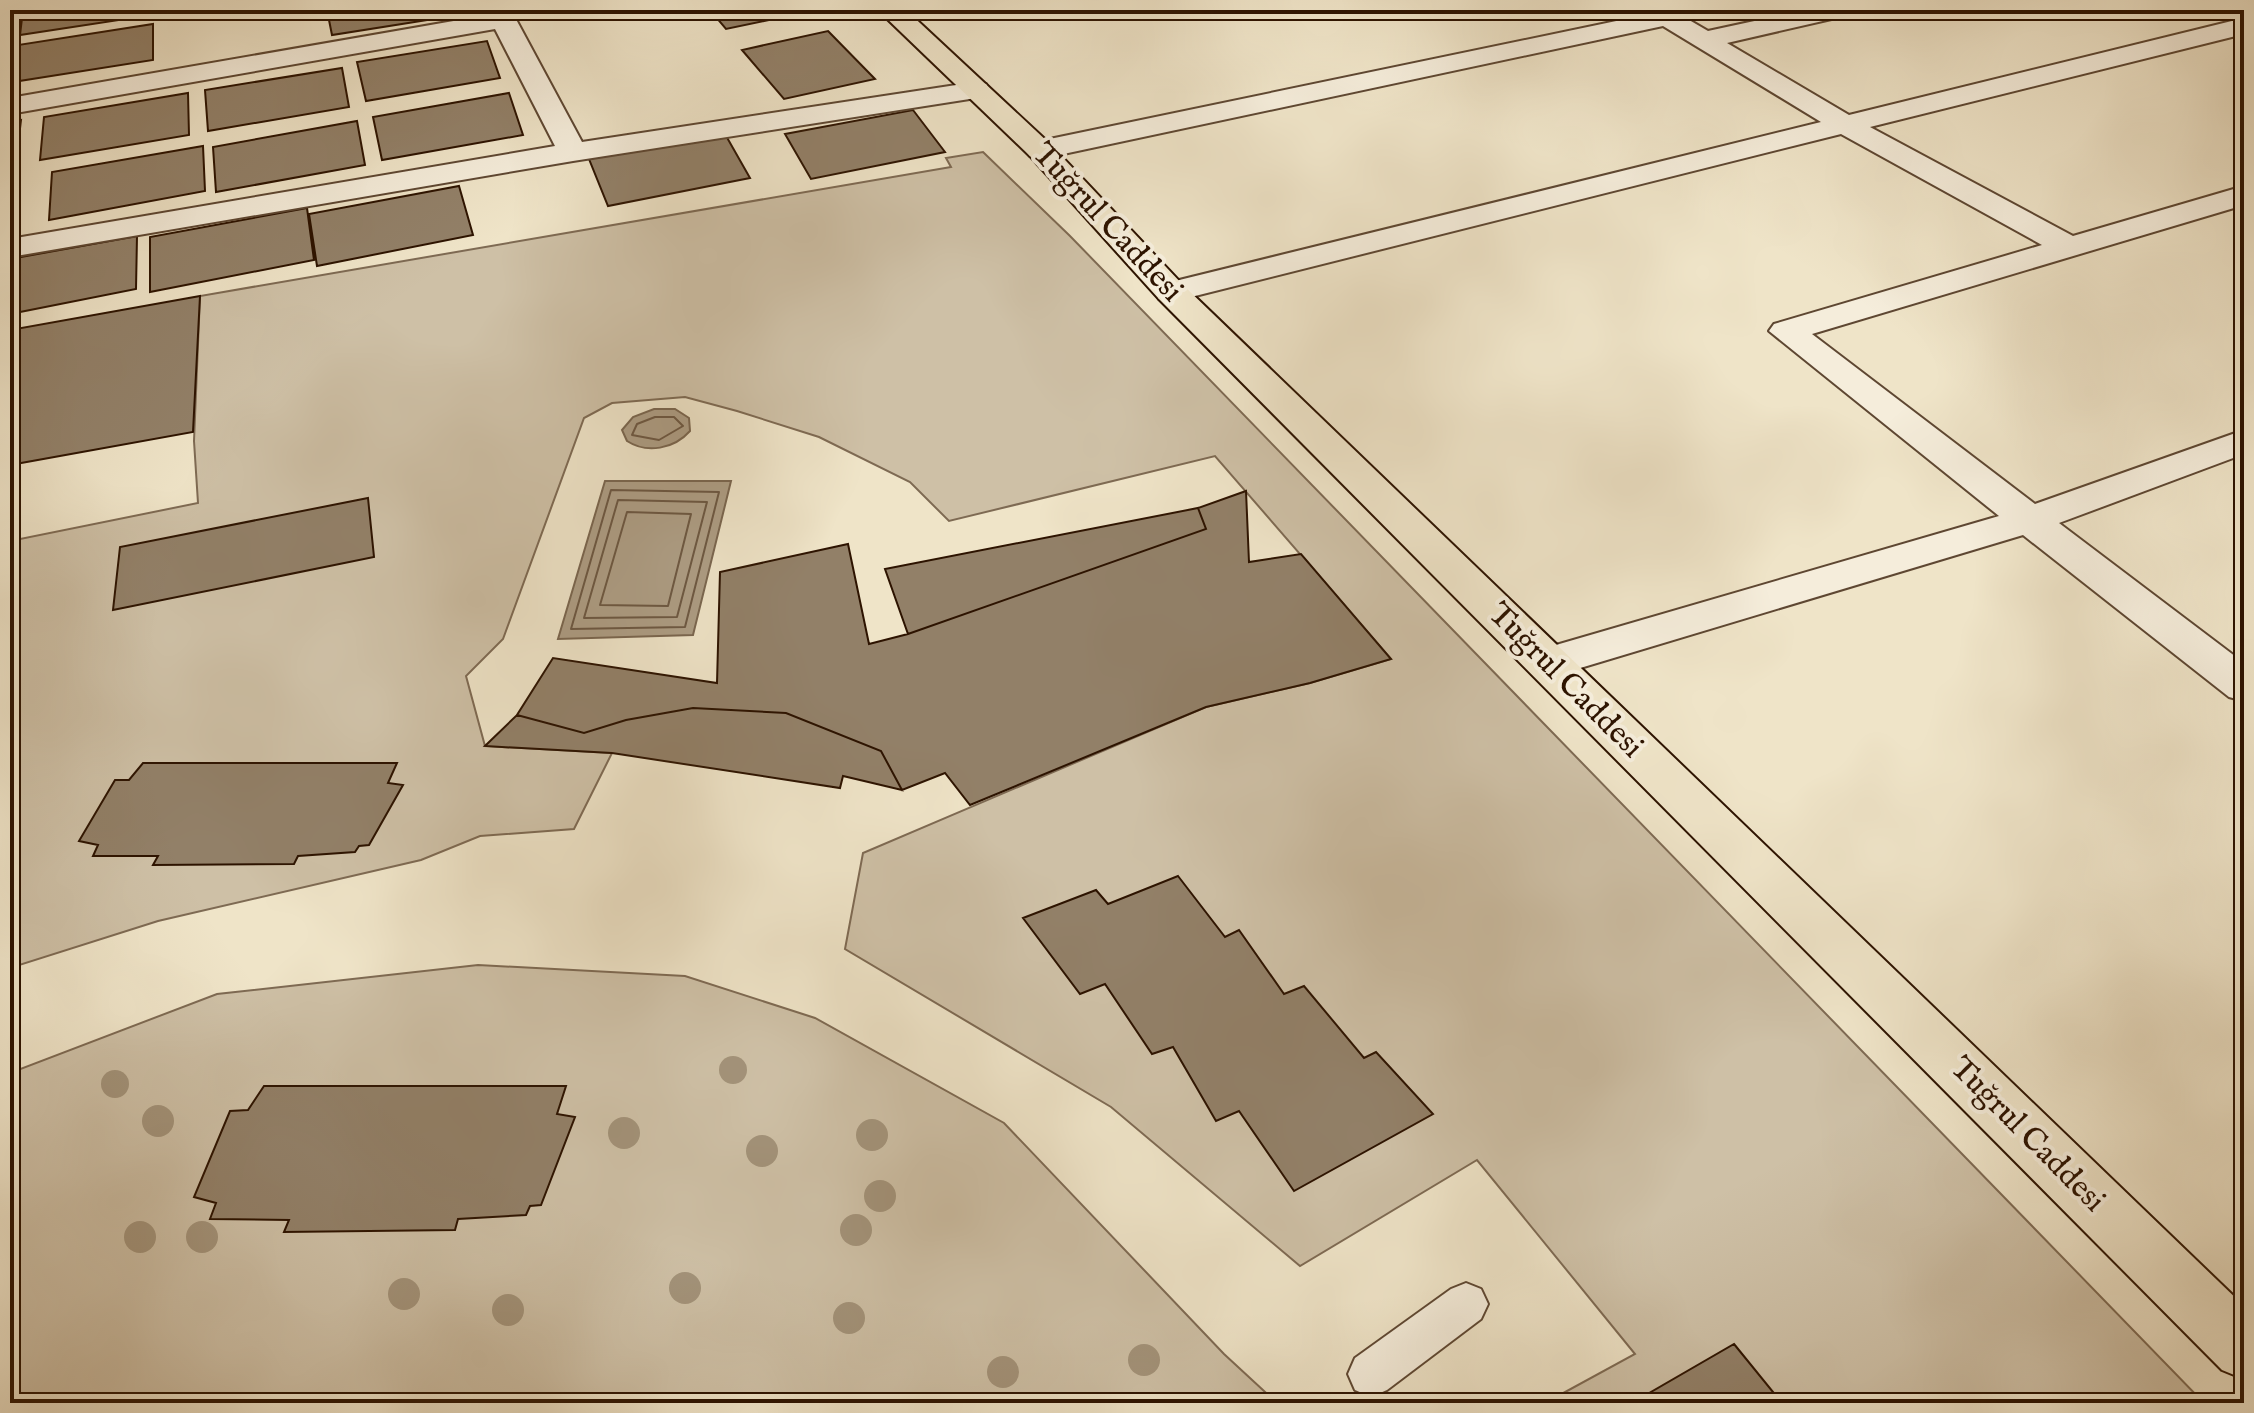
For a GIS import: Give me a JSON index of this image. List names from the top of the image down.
{
  "streets": {
    "main road": ["Tuğrul Caddesi"]
  }
}
